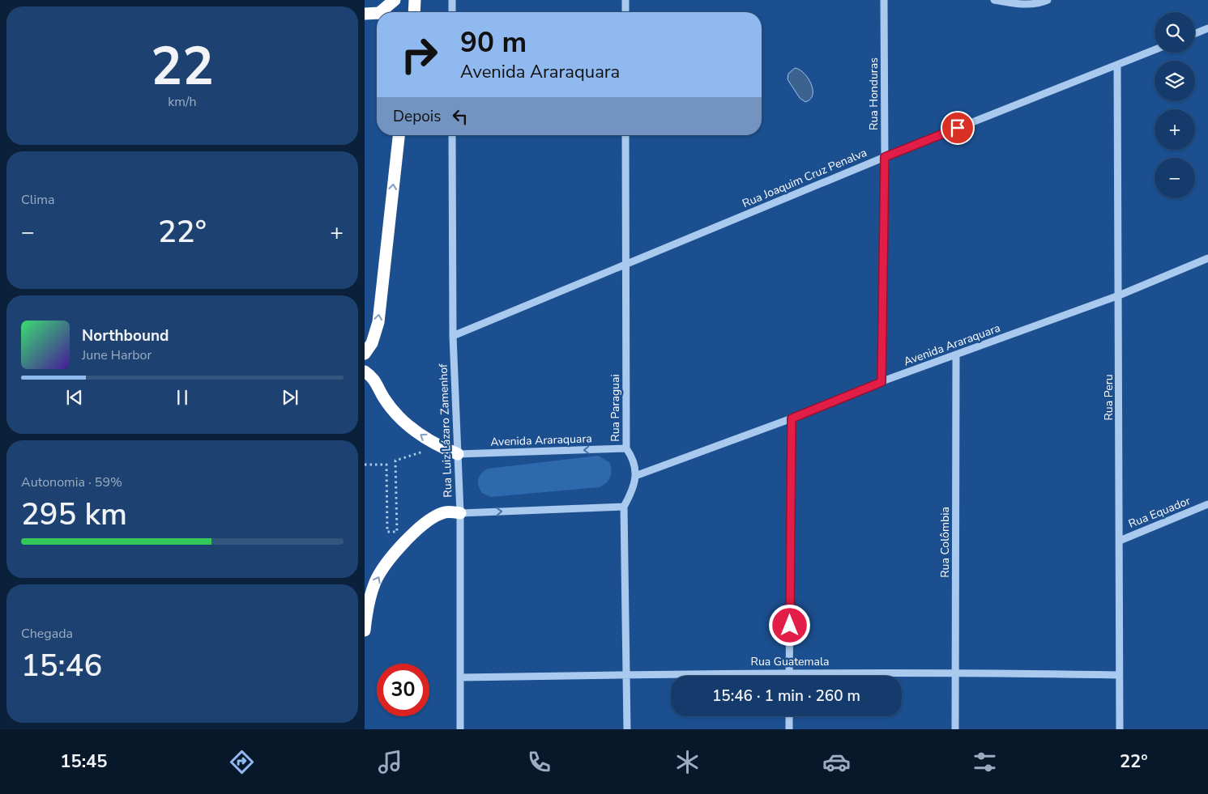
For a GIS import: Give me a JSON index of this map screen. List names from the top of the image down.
{
  "streets": {
    "street": [
      "Rua Honduras",
      "Rua Joaquim Cruz Penalva",
      "Avenida Araraquara",
      "Rua Peru",
      "Rua Paraguai",
      "Rua Luiz Lázaro Zamenhof",
      "Rua Equador",
      "Rua Colômbia",
      "Rua Guatemala"
    ]
  },
  "crossings": [
    ["Rua Honduras", "Rua Joaquim Cruz Penalva"],
    ["Rua Honduras", "Avenida Araraquara"],
    ["Rua Joaquim Cruz Penalva", "Rua Peru"],
    ["Rua Joaquim Cruz Penalva", "Rua Paraguai"],
    ["Rua Joaquim Cruz Penalva", "Rua Luiz Lázaro Zamenhof"],
    ["Avenida Araraquara", "Rua Peru"],
    ["Avenida Araraquara", "Rua Paraguai"],
    ["Avenida Araraquara", "Rua Luiz Lázaro Zamenhof"],
    ["Avenida Araraquara", "Rua Colômbia"],
    ["Rua Peru", "Rua Equador"],
    ["Rua Peru", "Rua Guatemala"],
    ["Rua Paraguai", "Rua Guatemala"],
    ["Rua Luiz Lázaro Zamenhof", "Rua Guatemala"],
    ["Rua Colômbia", "Rua Guatemala"]
  ],
  "page": {
    "tile": [
      ["22", "km/h"],
      "Clima",
      ["Autonomia · 59%", "295 km"],
      ["Chegada", "15:46"]
    ],
    "map_buttons": ["+", "−"],
    "turn": ["90 m", "Avenida Araraquara"],
    "then": "Depois",
    "heat": ["−", "22°", "+"],
    "song": ["Northbound", "June Harbor"],
    "limit": "30",
    "trip": "15:46 · 1 min · 260 m",
    "tabs": ["15:45", "22°"]
  }
}
